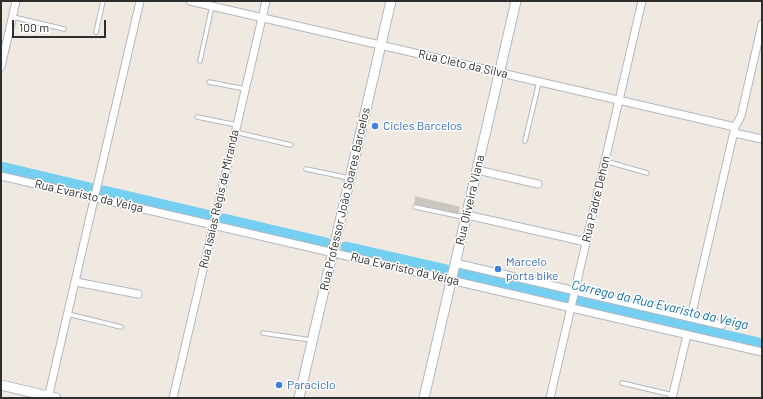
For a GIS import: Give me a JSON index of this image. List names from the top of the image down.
{
  "streets": {
    "main road": ["Rua Professor João Soares Barcelos", "Rua Oliveira Viana"],
    "street": [
      "Rua Cleto da Silva",
      "Rua Evaristo da Veiga",
      "Rua Isaías Régis de Miranda",
      "Rua Padre Dehon"
    ]
  },
  "crossings": [
    ["Rua Cleto da Silva", "Rua Isaías Régis de Miranda"],
    ["Rua Cleto da Silva", "Rua Professor João Soares Barcelos"],
    ["Rua Cleto da Silva", "Rua Padre Dehon"],
    ["Rua Cleto da Silva", "Rua Oliveira Viana"],
    ["Rua Evaristo da Veiga", "Rua Isaías Régis de Miranda"],
    ["Rua Evaristo da Veiga", "Rua Professor João Soares Barcelos"],
    ["Rua Evaristo da Veiga", "Rua Padre Dehon"],
    ["Rua Evaristo da Veiga", "Rua Oliveira Viana"]
  ],
  "water": ["Córrego da Rua Evaristo da Veiga"],
  "places": ["Cicles Barcelos", "Marcelo porta bike", "Paraciclo"],
  "scale_bar": "100 m"
}
